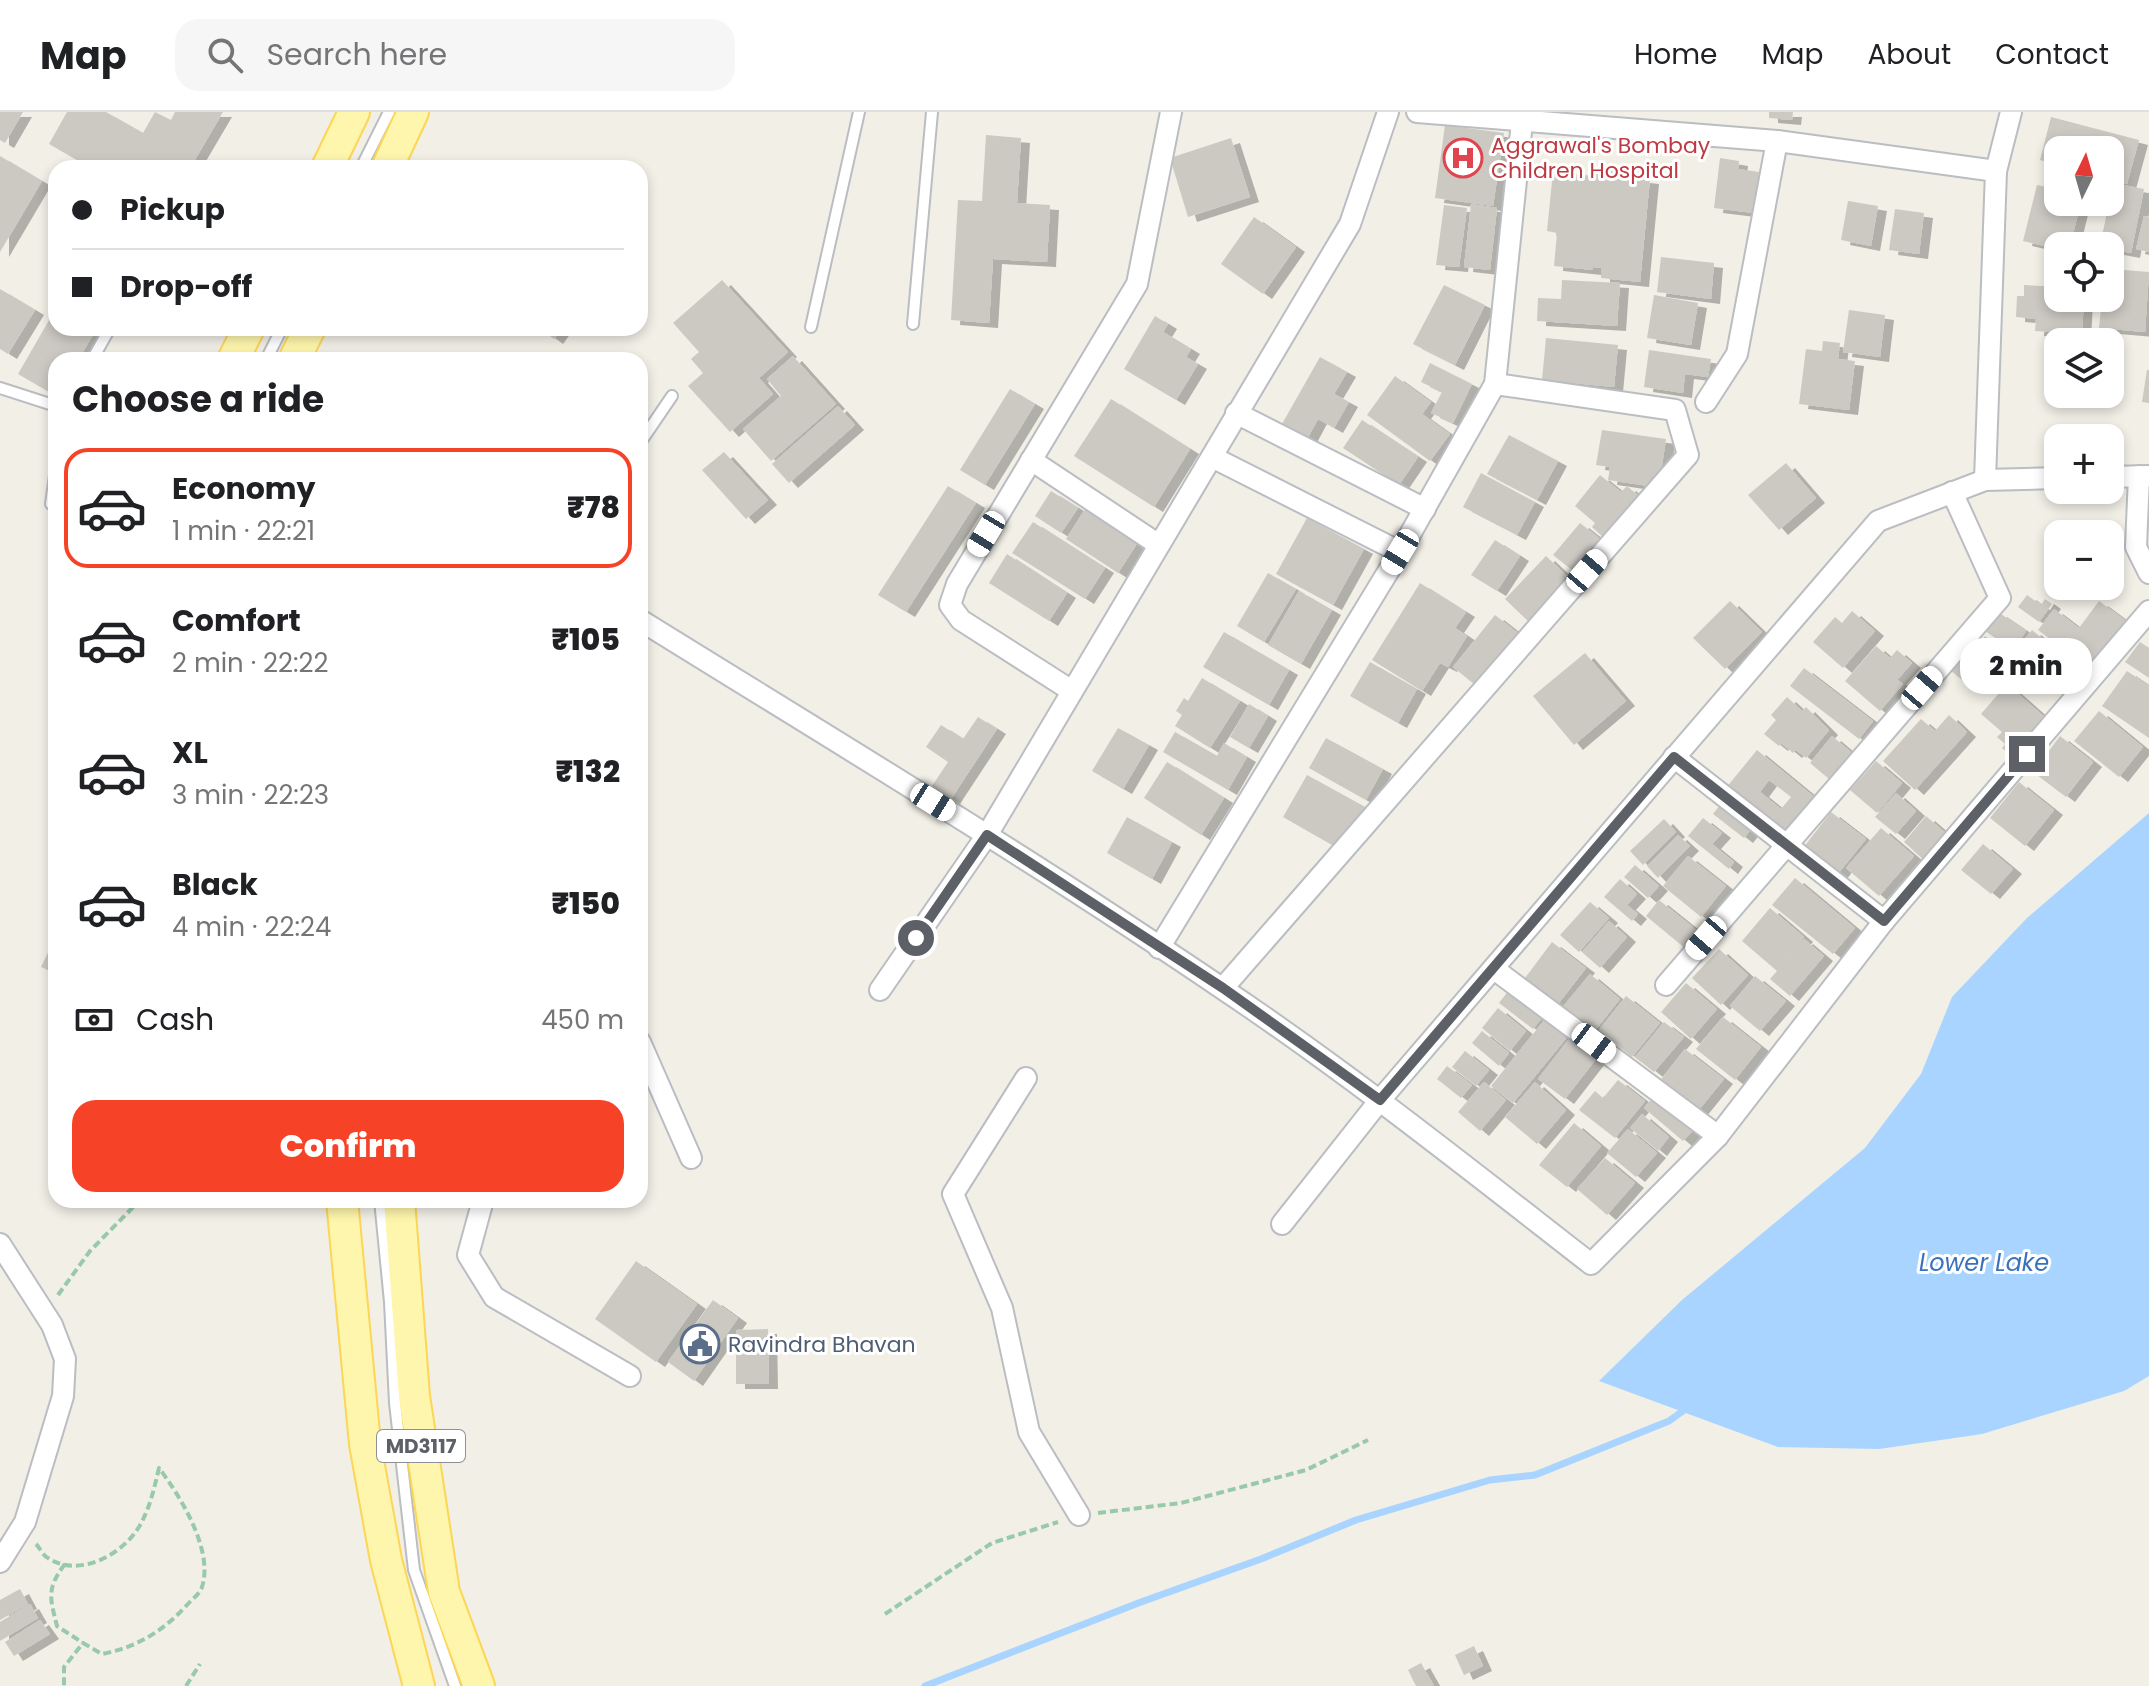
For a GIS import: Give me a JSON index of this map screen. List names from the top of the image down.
{
  "streets": {
    "main road": ["MD3117"]
  },
  "water": ["Lower Lake"],
  "places": {
    "hospital": ["Aggrawal's Bombay Children Hospital"],
    "public building": ["Ravindra Bhavan"]
  },
  "north": "top",
  "page": {
    "header": "Map",
    "search": "Search here",
    "nav": [
      "Home",
      "Map",
      "About",
      "Contact"
    ],
    "map_buttons": ["+", "−"],
    "banner": ["Pickup", "Drop-off"],
    "heading": "Choose a ride",
    "list": [
      {
        "name": "Economy",
        "note": "1 min · 22:21",
        "value": "₹78"
      },
      {
        "name": "Comfort",
        "note": "2 min · 22:22",
        "value": "₹105"
      },
      {
        "name": "XL",
        "note": "3 min · 22:23",
        "value": "₹132"
      },
      {
        "name": "Black",
        "note": "4 min · 22:24",
        "value": "₹150"
      }
    ],
    "bubble": "2 min",
    "pay": ["Cash", "450 m"],
    "buttons": "Confirm"
  }
}
